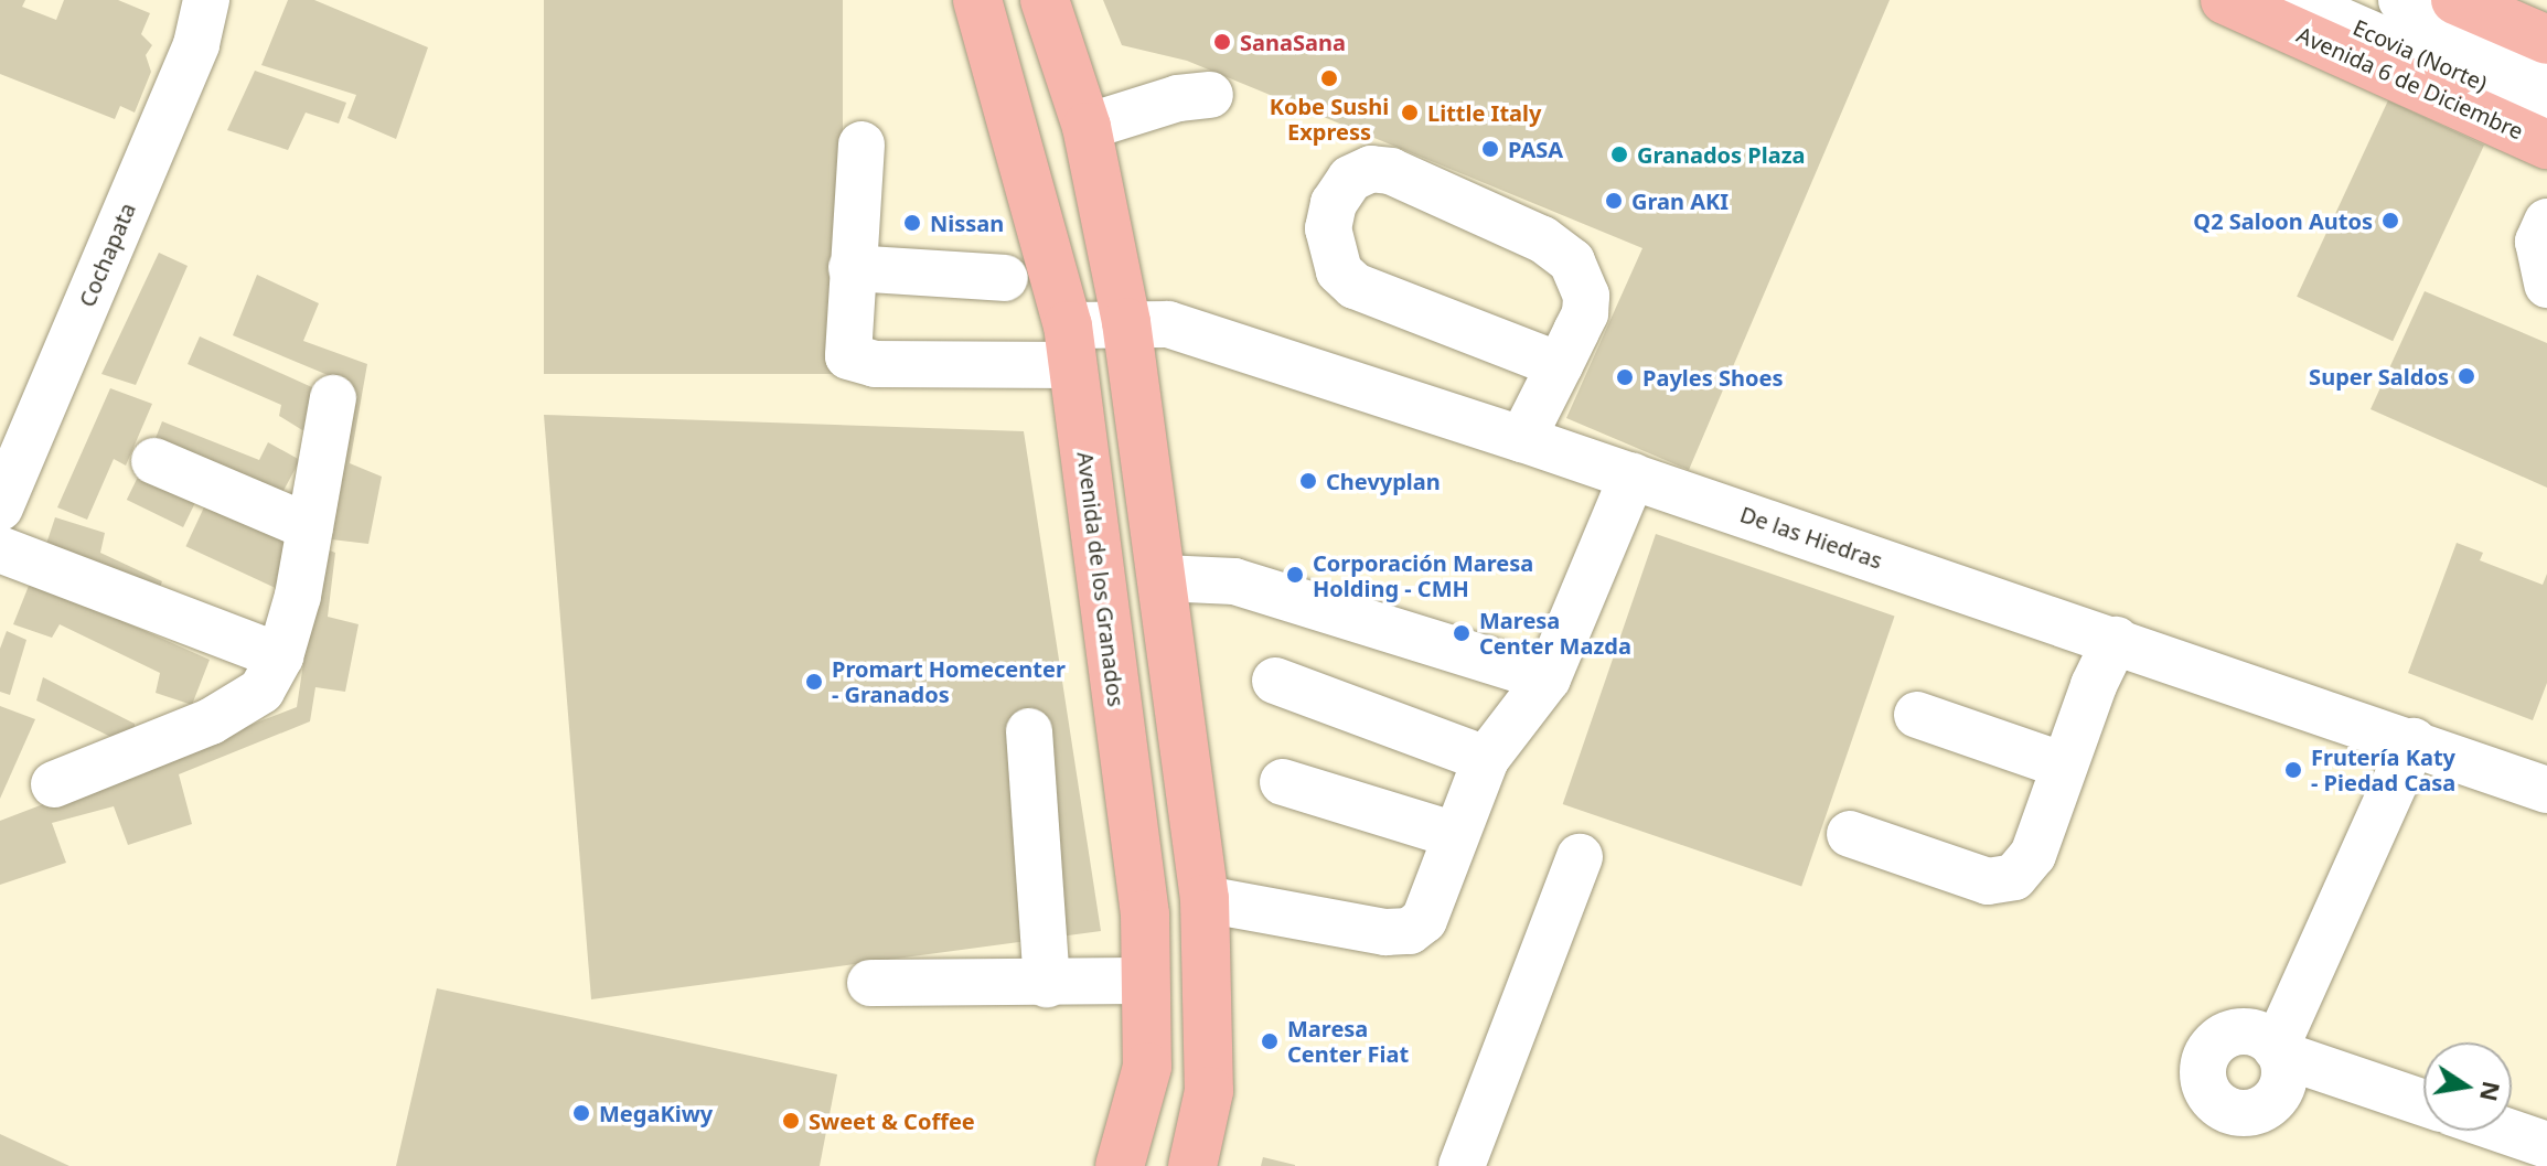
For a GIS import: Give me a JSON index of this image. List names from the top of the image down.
{
  "streets": {
    "main road": ["Avenida 6 de Diciembre", "Avenida de los Granados"],
    "street": ["Ecovia (Norte)", "Cochapata", "De las Hiedras"]
  },
  "crossings": [
    ["De las Hiedras", "Avenida de los Granados"]
  ],
  "places": [
    "SanaSana",
    "Kobe Sushi Express",
    "Little Italy",
    "PASA",
    "Granados Plaza",
    "Gran AKI",
    "Q2 Saloon Autos",
    "Nissan",
    "Super Saldos",
    "Payles Shoes",
    "Chevyplan",
    "Corporación Maresa Holding - CMH",
    "Maresa Center Mazda",
    "Promart Homecenter - Granados",
    "Frutería Katy - Piedad Casa",
    "Maresa Center Fiat",
    "MegaKiwy",
    "Sweet & Coffee"
  ],
  "north": "right"
}
